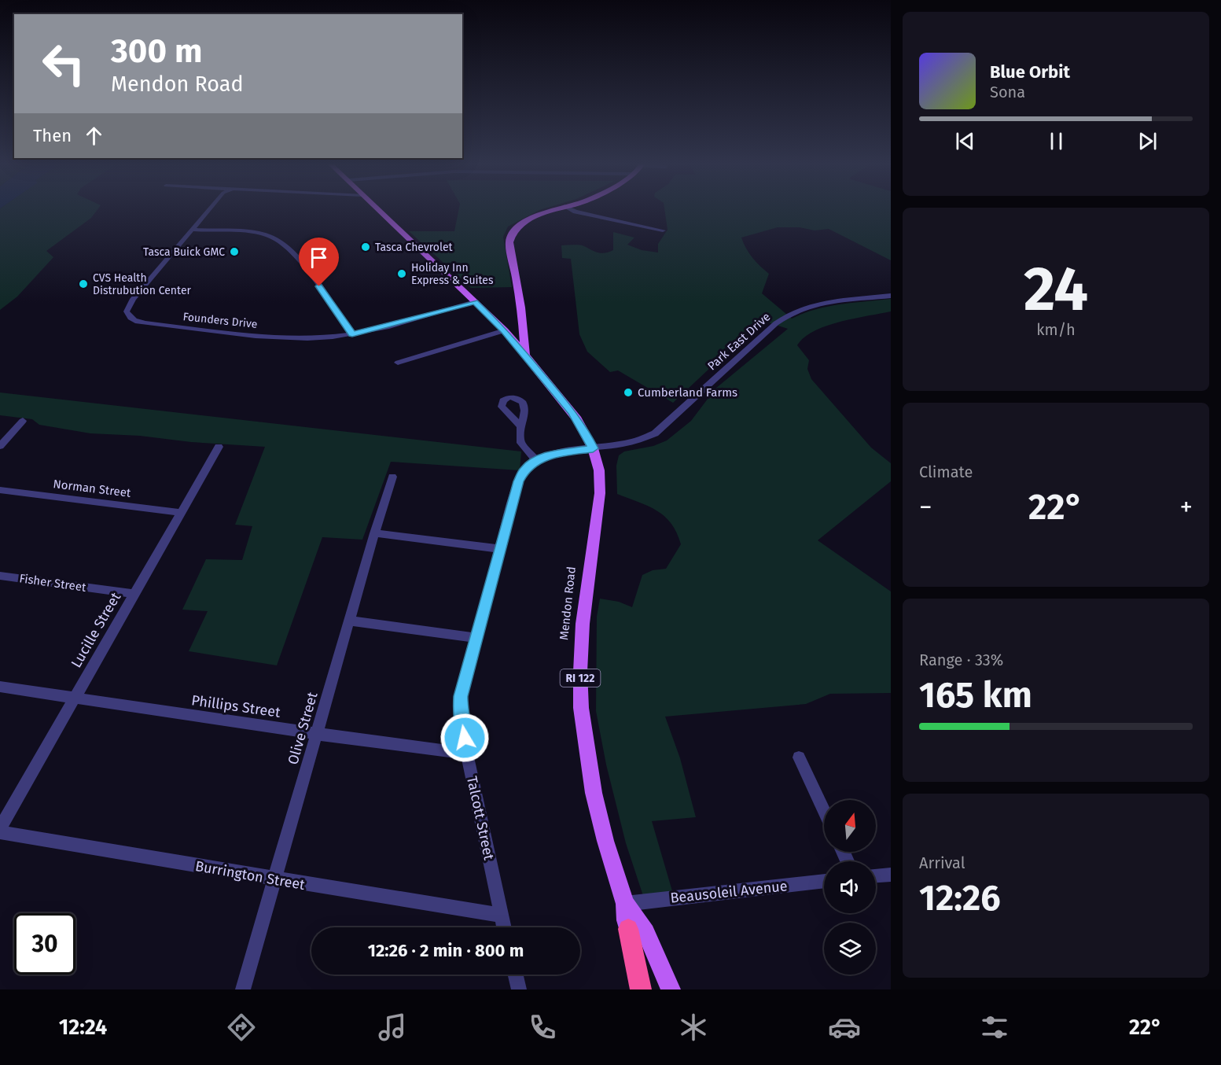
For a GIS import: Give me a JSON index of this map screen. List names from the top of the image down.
{
  "streets": {
    "main road": ["Mendon Road", "RI 122"],
    "street": [
      "Founders Drive",
      "Park East Drive",
      "Norman Street",
      "Fisher Street",
      "Lucille Street",
      "Phillips Street",
      "Olive Street",
      "Talcott Street",
      "Burrington Street",
      "Beausoleil Avenue"
    ]
  },
  "crossings": [
    ["Founders Drive", "RI 122"],
    ["Park East Drive", "Mendon Road"],
    ["Park East Drive", "Talcott Street"],
    ["Norman Street", "Lucille Street"],
    ["Fisher Street", "Lucille Street"],
    ["Mendon Road", "RI 122"],
    ["Mendon Road", "Talcott Street"],
    ["Mendon Road", "Beausoleil Avenue"],
    ["Lucille Street", "Phillips Street"],
    ["Phillips Street", "Olive Street"],
    ["Phillips Street", "Talcott Street"],
    ["Olive Street", "Burrington Street"],
    ["Talcott Street", "Burrington Street"]
  ],
  "places": [
    "Tasca Chevrolet",
    "Tasca Buick GMC",
    "Holiday Inn Express & Suites",
    "CVS Health Distrubution Center",
    "Cumberland Farms"
  ],
  "north": "top",
  "page": {
    "turn": ["300 m", "Mendon Road"],
    "song": ["Blue Orbit", "Sona"],
    "then": "Then",
    "tile": [
      ["24", "km/h"],
      "Climate",
      ["Range · 33%", "165 km"],
      ["Arrival", "12:26"]
    ],
    "heat": ["−", "22°", "+"],
    "limit": "30",
    "trip": "12:26 · 2 min · 800 m",
    "tabs": ["12:24", "22°"]
  }
}
